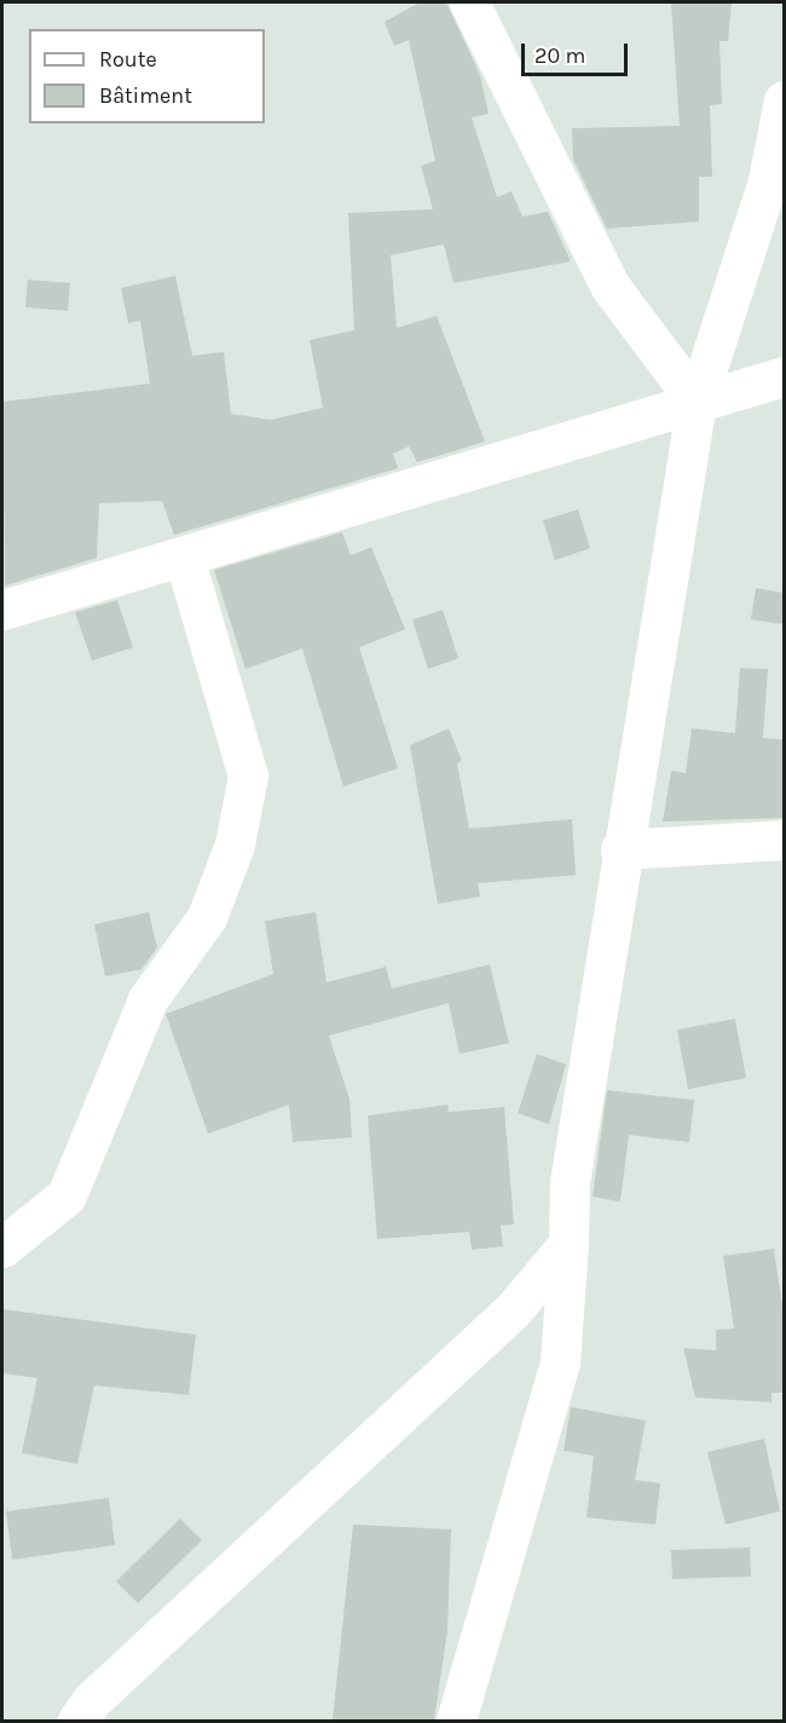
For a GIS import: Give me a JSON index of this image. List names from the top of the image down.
{
  "legend": ["Route", "Bâtiment"],
  "scale_bar": "20 m"
}
